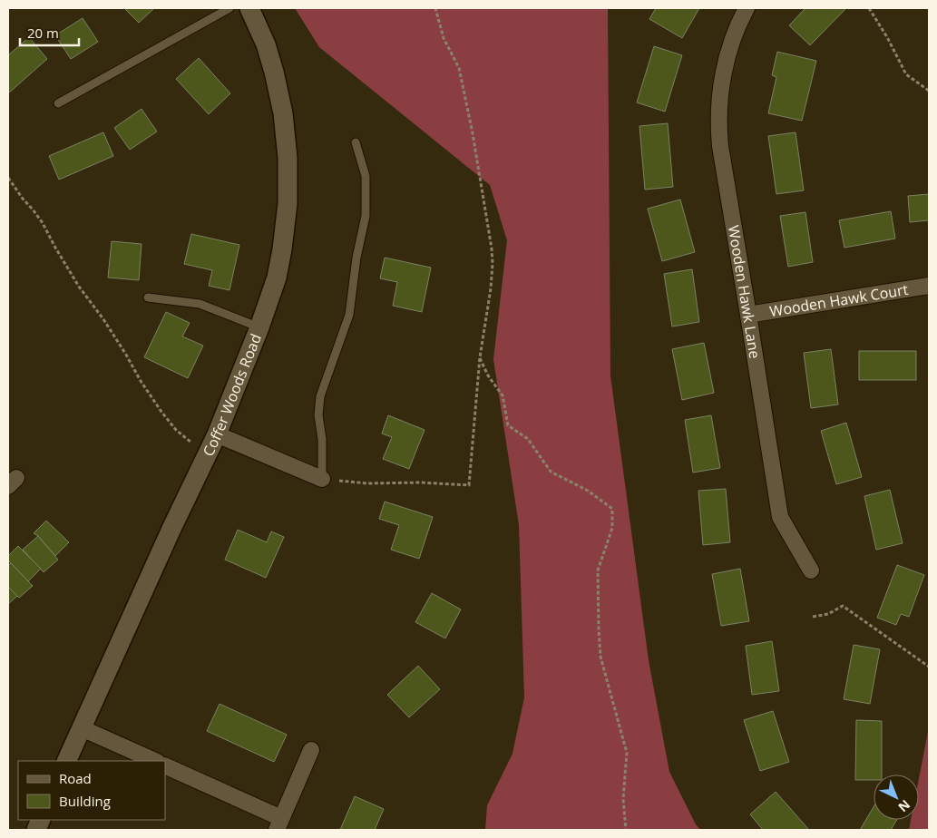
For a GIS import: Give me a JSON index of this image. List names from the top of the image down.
{
  "streets": {
    "street": ["Wooden Hawk Lane", "Wooden Hawk Court", "Coffer Woods Road"]
  },
  "crossings": [
    ["Wooden Hawk Lane", "Wooden Hawk Court"]
  ],
  "legend": ["Road", "Building"],
  "scale_bar": "20 m",
  "north": "bottom right"
}
